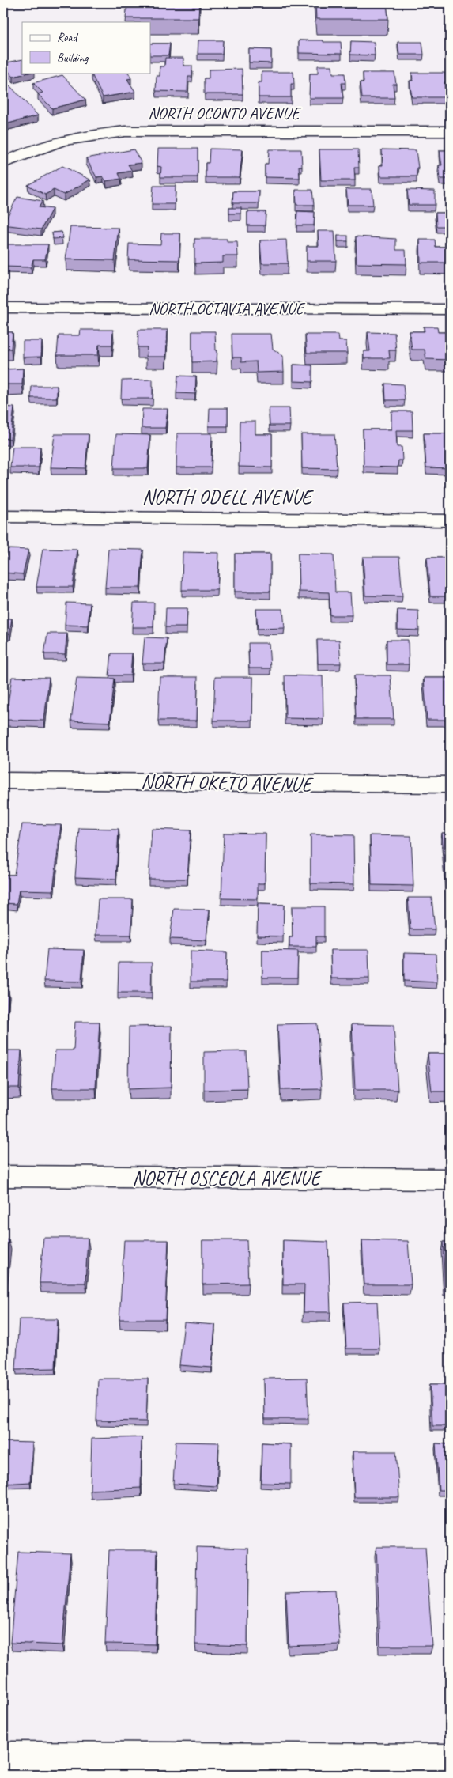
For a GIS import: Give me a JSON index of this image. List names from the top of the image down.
{
  "streets": {
    "street": [
      "NORTH OCONTO AVENUE",
      "NORTH OCTAVIA AVENUE",
      "NORTH ODELL AVENUE",
      "NORTH OKETO AVENUE",
      "NORTH OSCEOLA AVENUE"
    ]
  },
  "legend": ["Road", "Building"]
}
